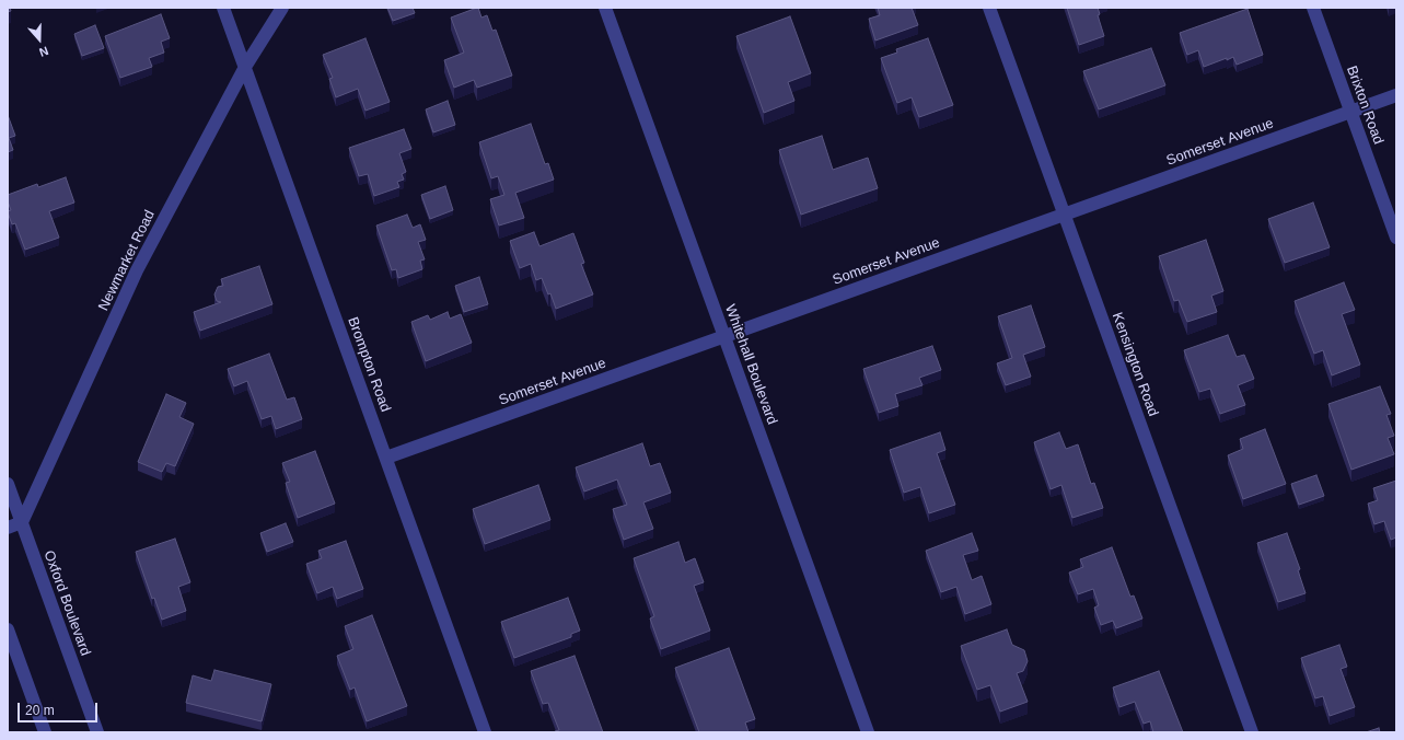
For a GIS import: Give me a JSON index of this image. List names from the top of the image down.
{
  "streets": {
    "street": [
      "Brixton Road",
      "Somerset Avenue",
      "Newmarket Road",
      "Brompton Road",
      "Whitehall Boulevard",
      "Kensington Road",
      "Oxford Boulevard"
    ]
  },
  "crossings": [
    ["Brixton Road", "Somerset Avenue"],
    ["Somerset Avenue", "Brompton Road"],
    ["Somerset Avenue", "Whitehall Boulevard"],
    ["Somerset Avenue", "Kensington Road"],
    ["Newmarket Road", "Brompton Road"],
    ["Newmarket Road", "Oxford Boulevard"]
  ],
  "scale_bar": "20 m",
  "north": "bottom"
}
